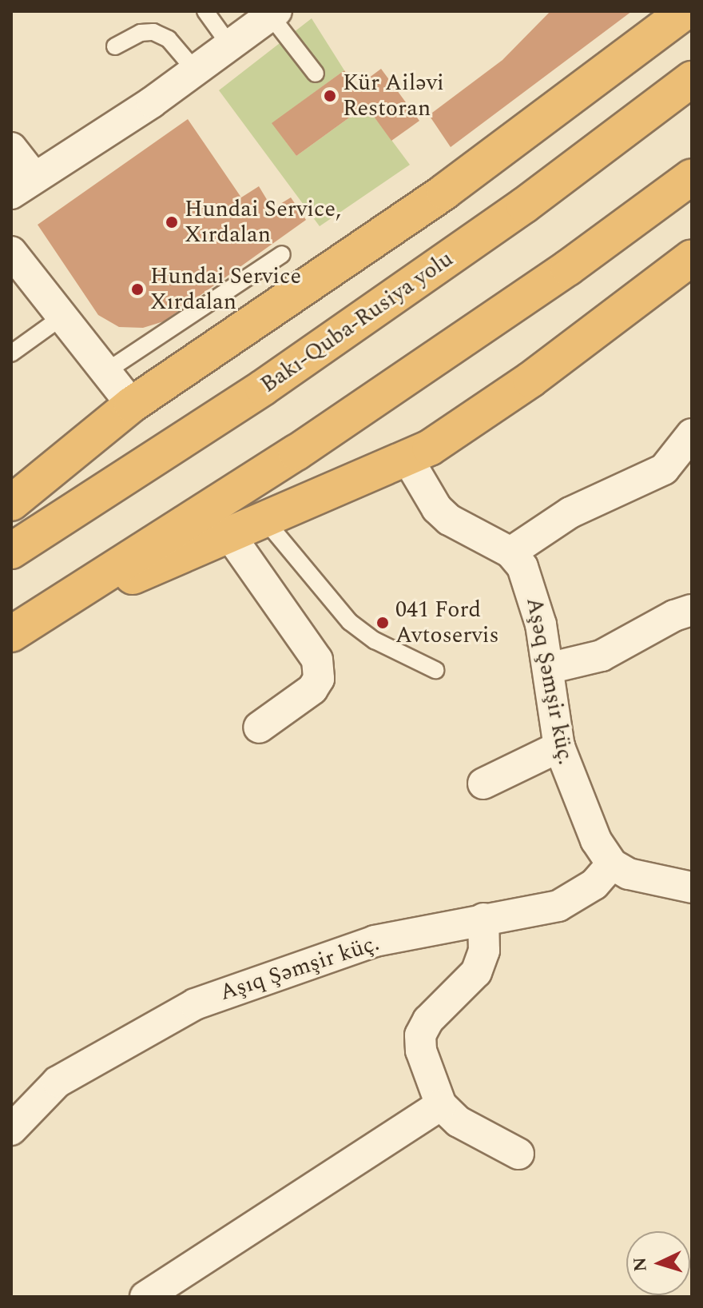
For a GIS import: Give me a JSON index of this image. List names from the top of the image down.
{
  "streets": {
    "highway": ["Bakı-Quba-Rusiya yolu"],
    "street": ["Aşəq Şəmşir küç.", "Aşıq Şəmşir küç."]
  },
  "crossings": [
    ["Aşəq Şəmşir küç.", "Aşıq Şəmşir küç."]
  ],
  "places": [
    "Kür Ailəvi Restoran",
    "Hundai Service, Xırdalan",
    "Hundai Service Xırdalan",
    "041 Ford Avtoservis"
  ],
  "north": "left"
}
